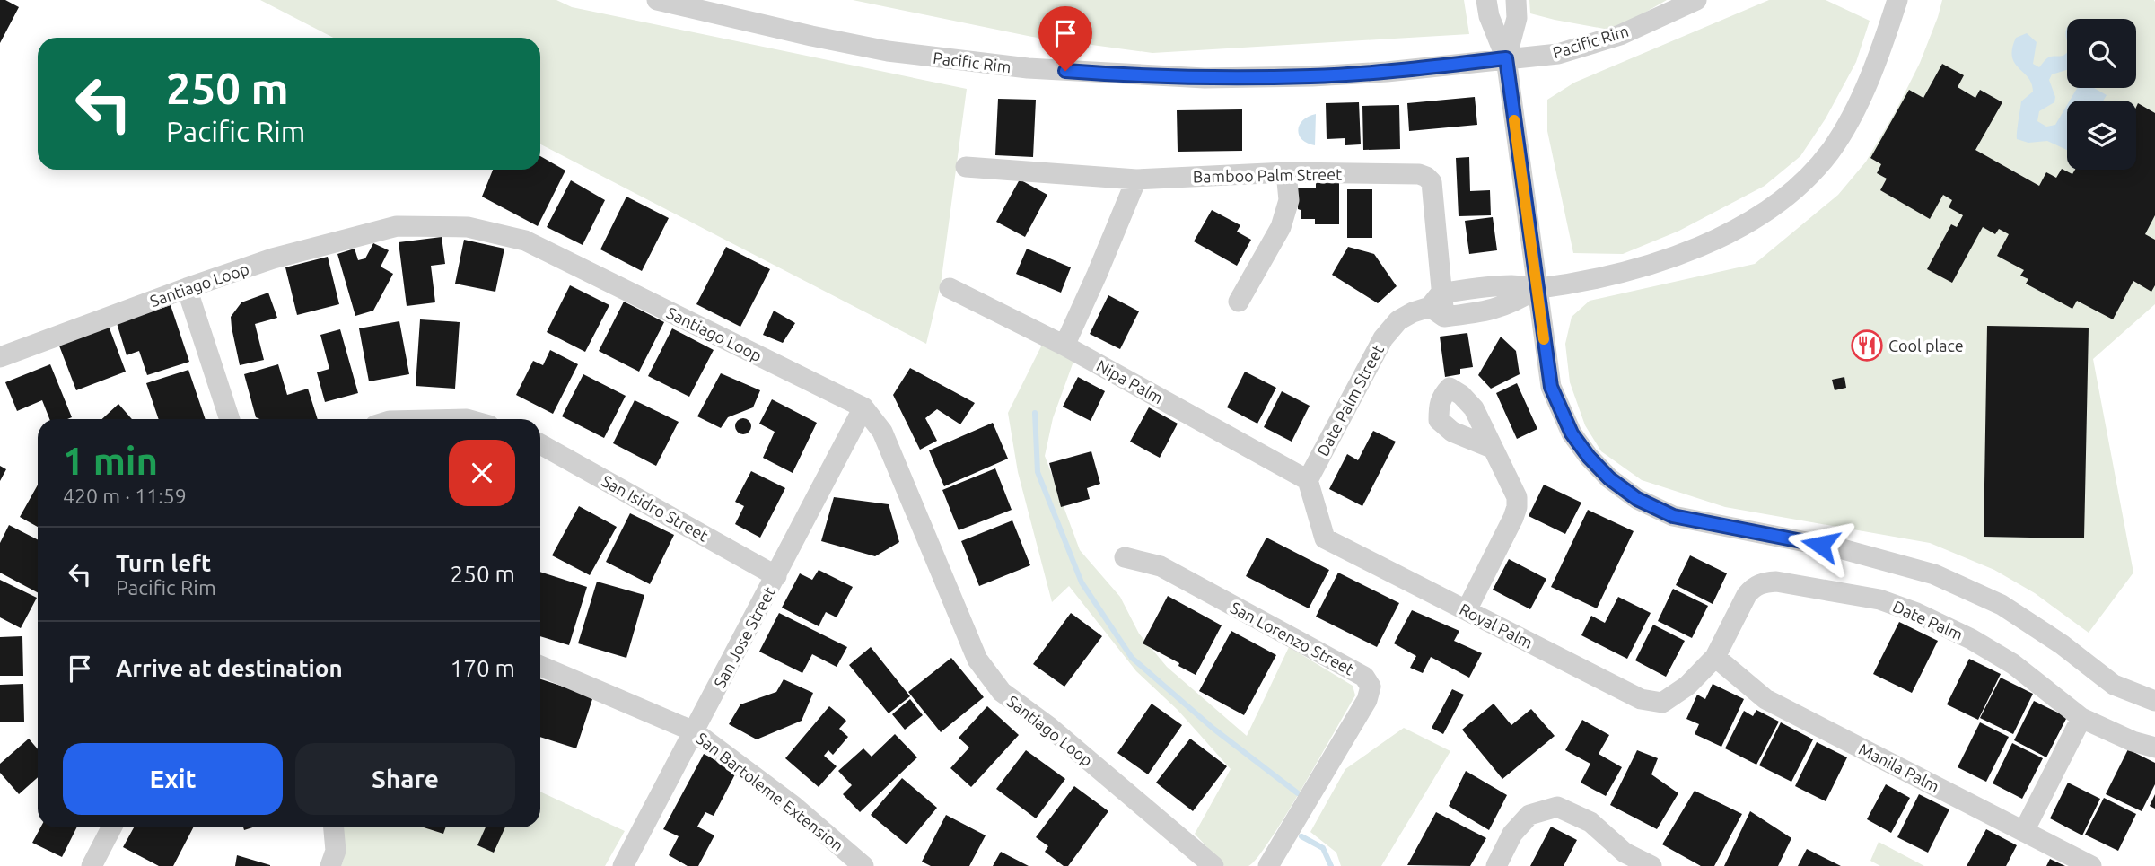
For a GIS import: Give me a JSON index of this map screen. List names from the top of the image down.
{
  "streets": {
    "street": [
      "Pacific Rim",
      "Bamboo Palm Street",
      "Santiago Loop",
      "Nipa Palm",
      "Date Palm Street",
      "San Isidro Street",
      "Date Palm",
      "Royal Palm",
      "San Jose Street",
      "San Lorenzo Street",
      "Manila Palm",
      "San Bartoleme Extension"
    ]
  },
  "crossings": [
    ["Bamboo Palm Street", "Date Palm Street"],
    ["Santiago Loop", "San Jose Street"],
    ["Nipa Palm", "Date Palm Street"],
    ["Nipa Palm", "Royal Palm"],
    ["Date Palm Street", "Royal Palm"],
    ["San Isidro Street", "San Jose Street"],
    ["Date Palm", "Royal Palm"],
    ["Date Palm", "Manila Palm"],
    ["Royal Palm", "Manila Palm"],
    ["San Jose Street", "San Bartoleme Extension"]
  ],
  "places": {
    "restaurant": ["Cool place"]
  },
  "page": {
    "turn": ["250 m", "Pacific Rim"],
    "heading": ["1 min", "420 m · 11:59"],
    "list": [
      {
        "name": "Turn left",
        "note": "Pacific Rim",
        "value": "250 m"
      },
      {
        "name": "Arrive at destination",
        "value": "170 m"
      }
    ],
    "buttons": ["Exit", "Share"]
  }
}
